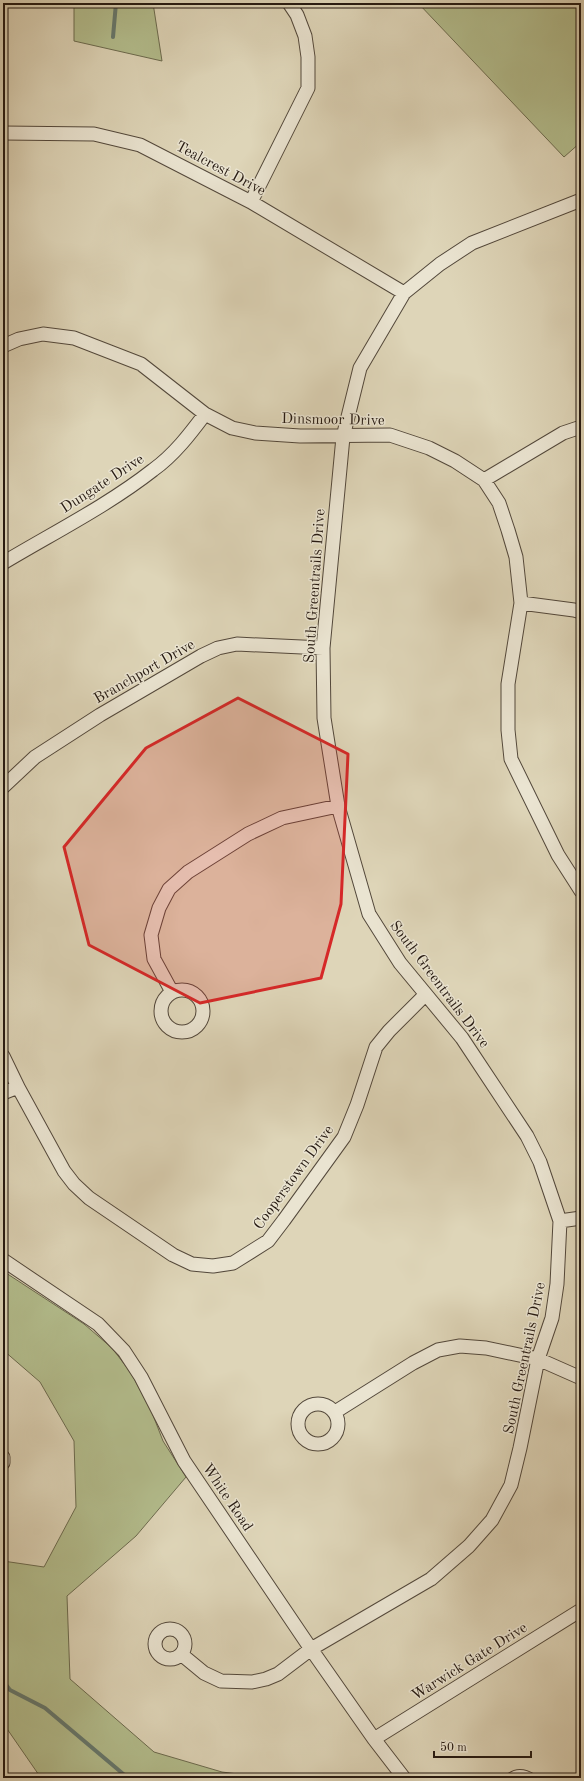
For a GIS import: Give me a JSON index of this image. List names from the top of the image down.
{
  "streets": {
    "street": [
      "Tealcrest Drive",
      "Dinsmoor Drive",
      "Dungate Drive",
      "South Greentrails Drive",
      "Branchport Drive",
      "Cooperstown Drive",
      "White Road",
      "Warwick Gate Drive"
    ]
  },
  "crossings": [
    ["Tealcrest Drive", "South Greentrails Drive"],
    ["Dinsmoor Drive", "Dungate Drive"],
    ["Dinsmoor Drive", "South Greentrails Drive"],
    ["South Greentrails Drive", "Branchport Drive"],
    ["South Greentrails Drive", "Cooperstown Drive"],
    ["South Greentrails Drive", "White Road"],
    ["White Road", "Warwick Gate Drive"]
  ],
  "scale_bar": "50 m"
}
